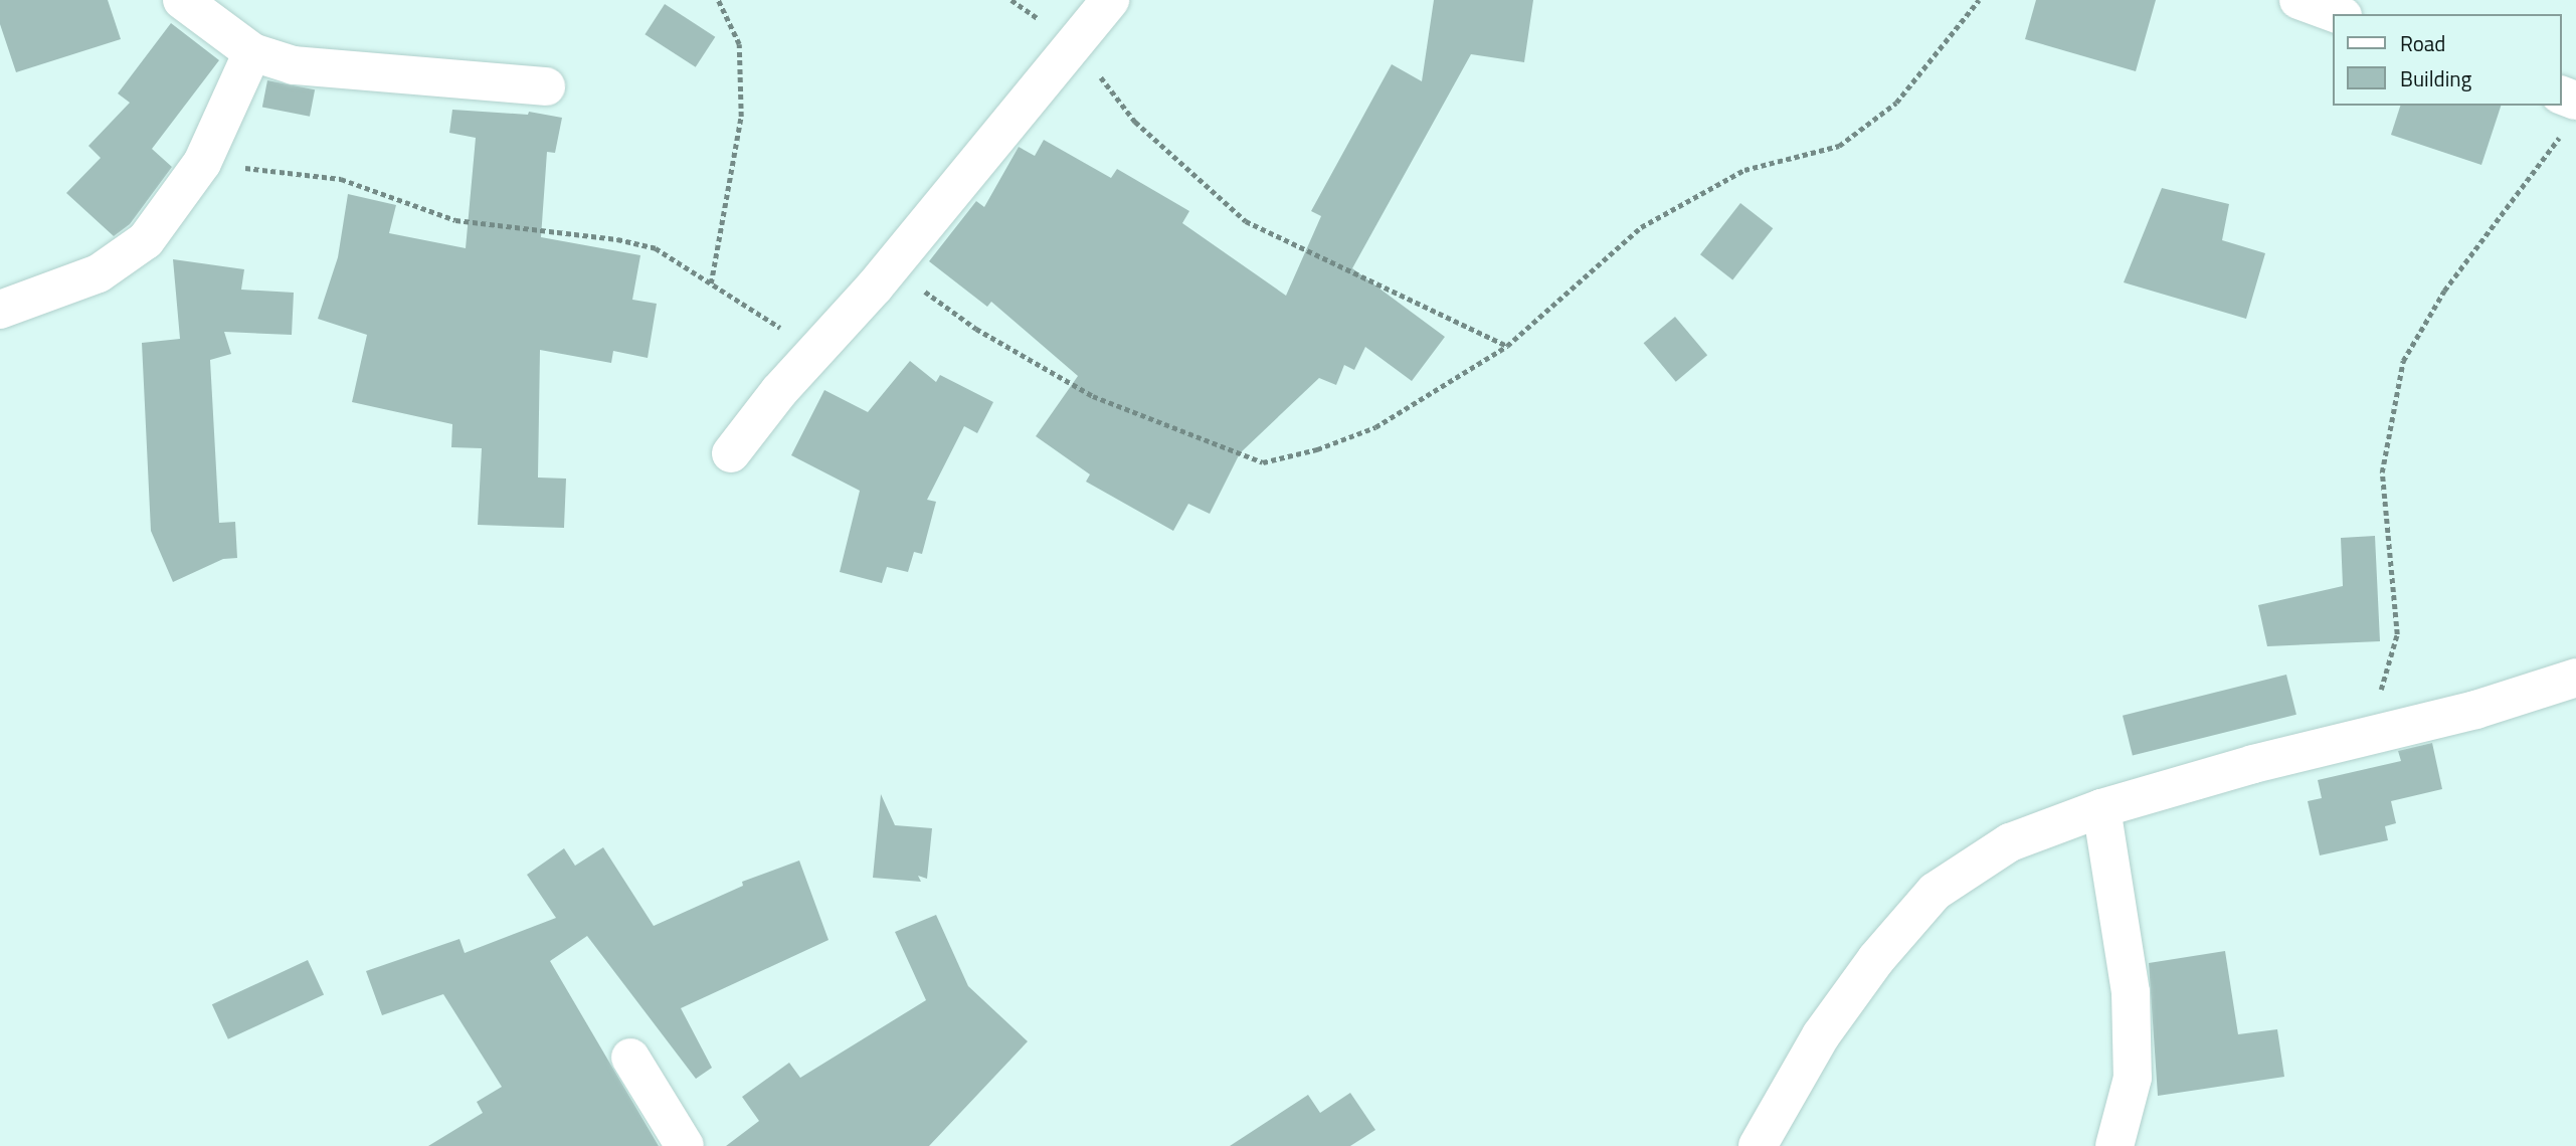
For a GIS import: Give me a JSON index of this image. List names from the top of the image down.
{
  "legend": ["Road", "Building"]
}
